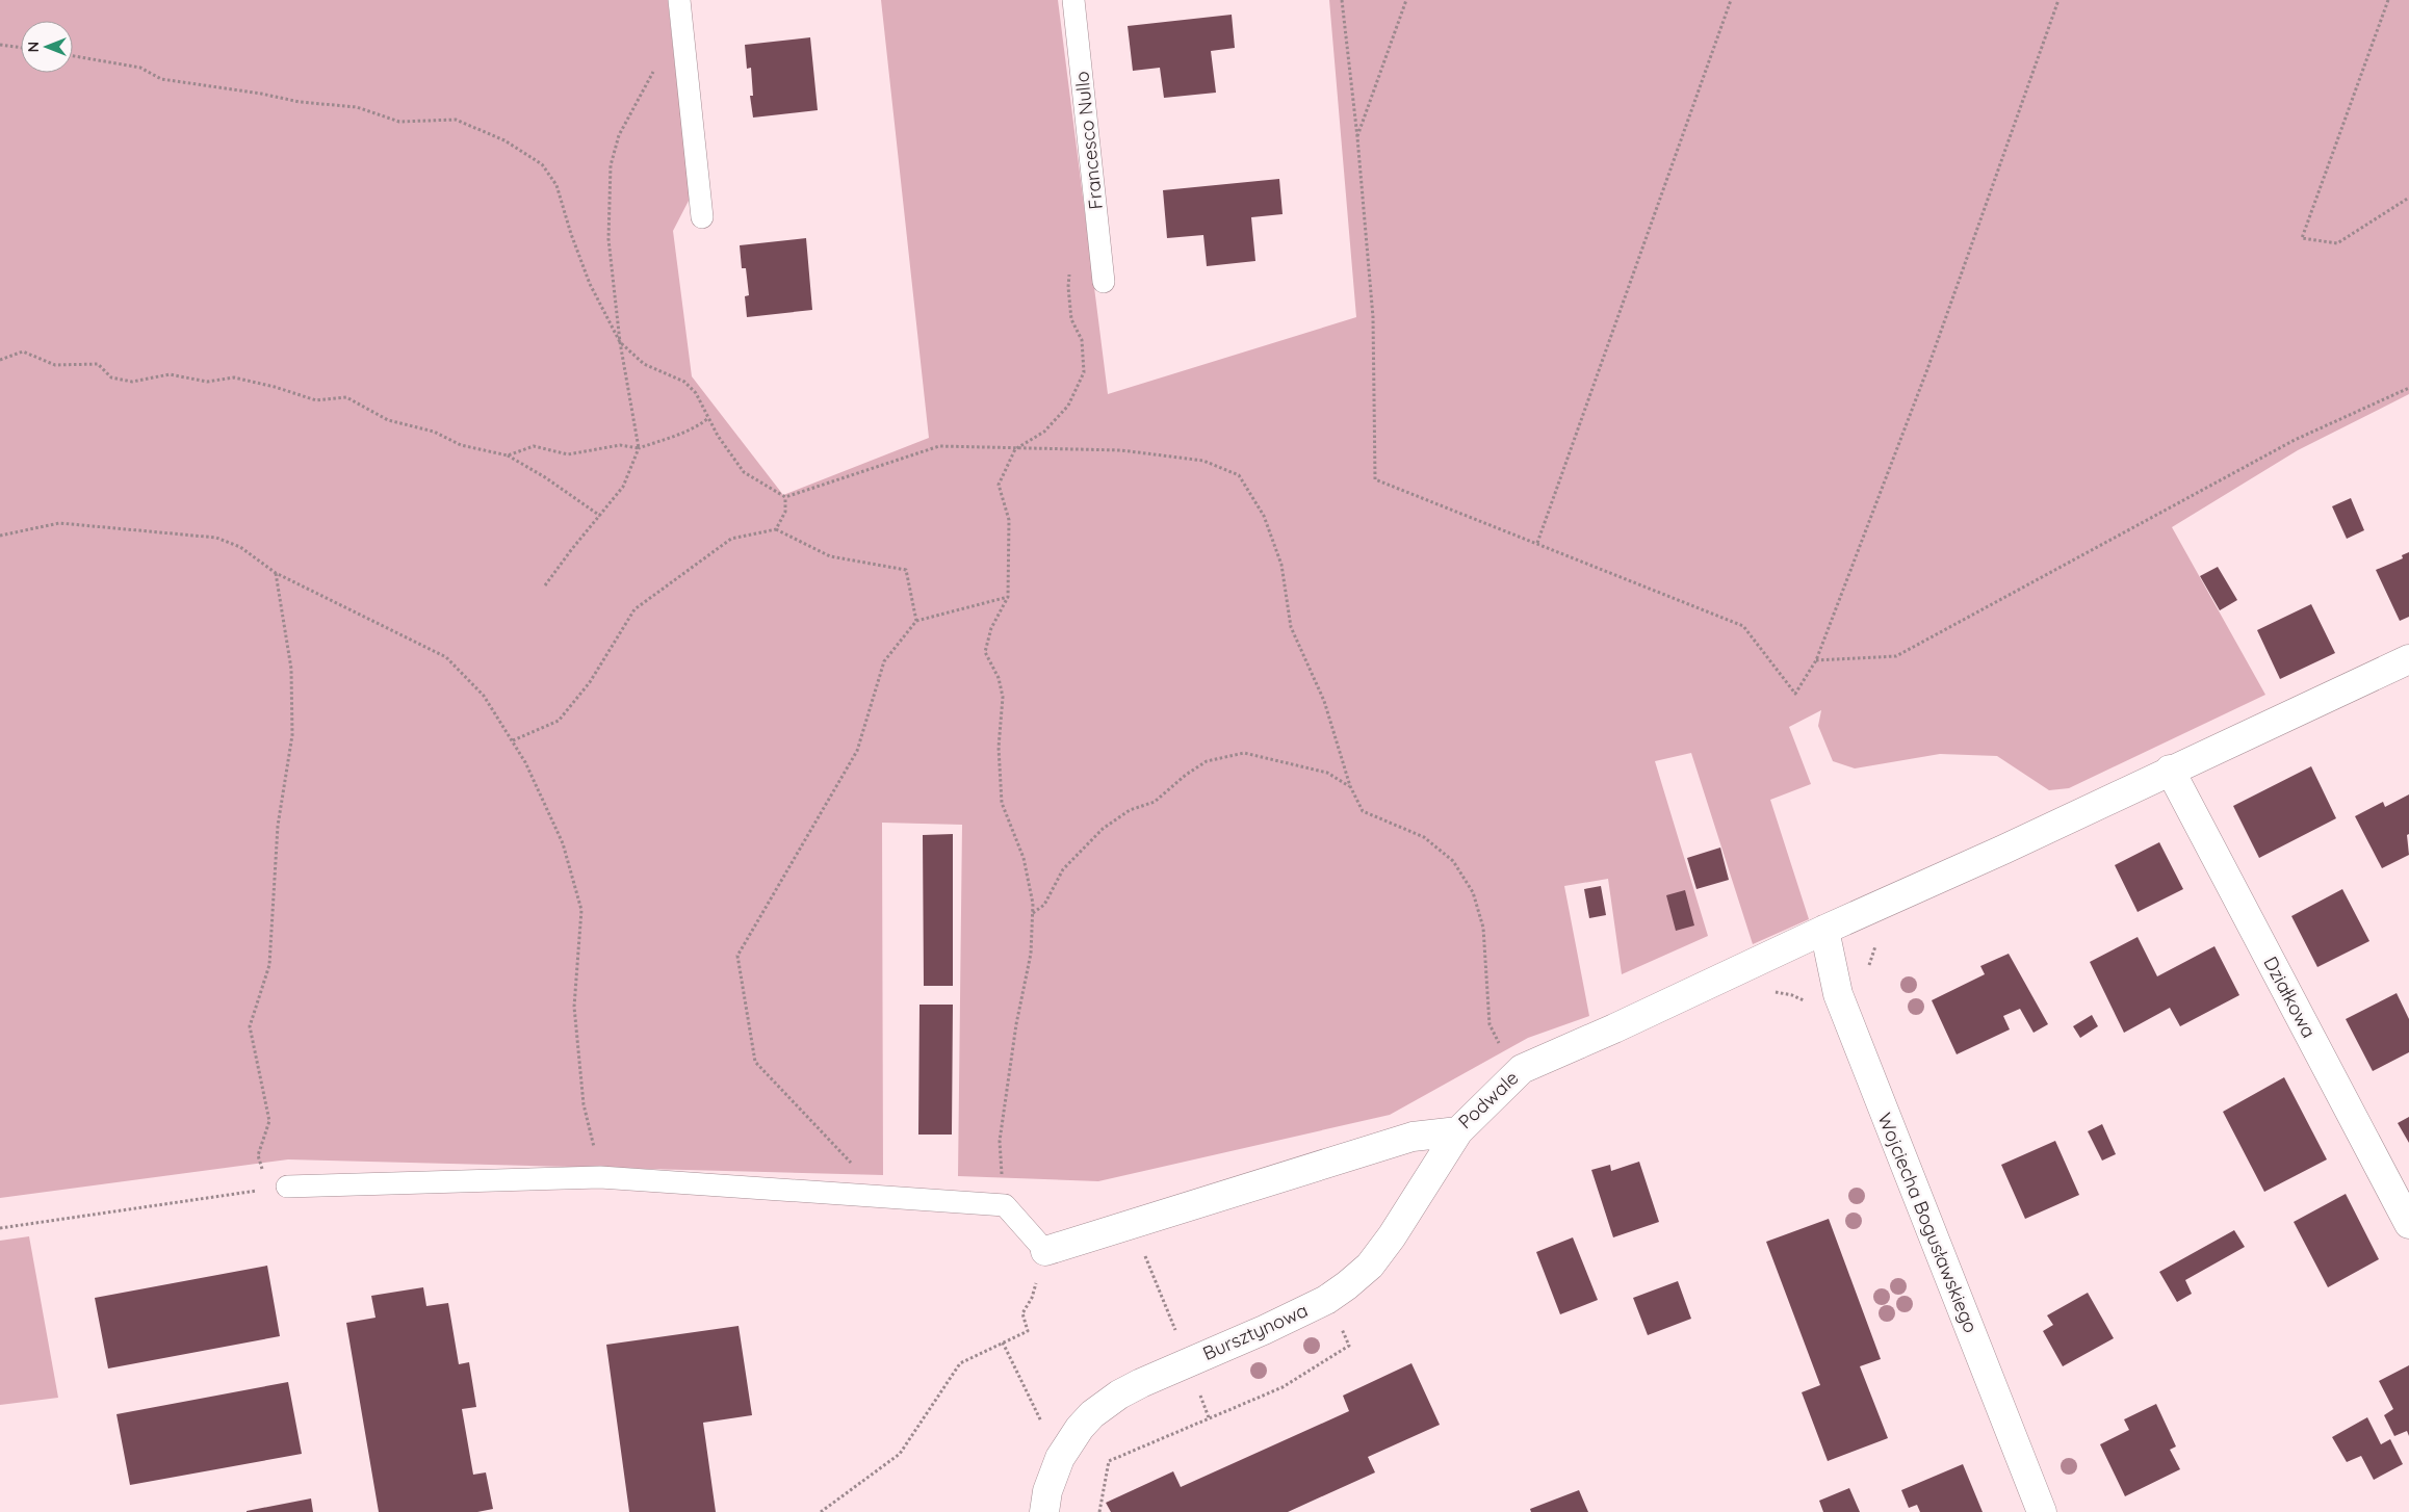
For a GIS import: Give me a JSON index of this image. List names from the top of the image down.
{
  "streets": {
    "street": [
      "Działkowa",
      "Podwale",
      "Wojciecha Bogusławskiego",
      "Bursztynowa"
    ],
    "lane": ["Francesco Nullo"]
  },
  "crossings": [
    ["Działkowa", "Podwale"],
    ["Podwale", "Wojciecha Bogusławskiego"],
    ["Podwale", "Bursztynowa"]
  ],
  "north": "left"
}
